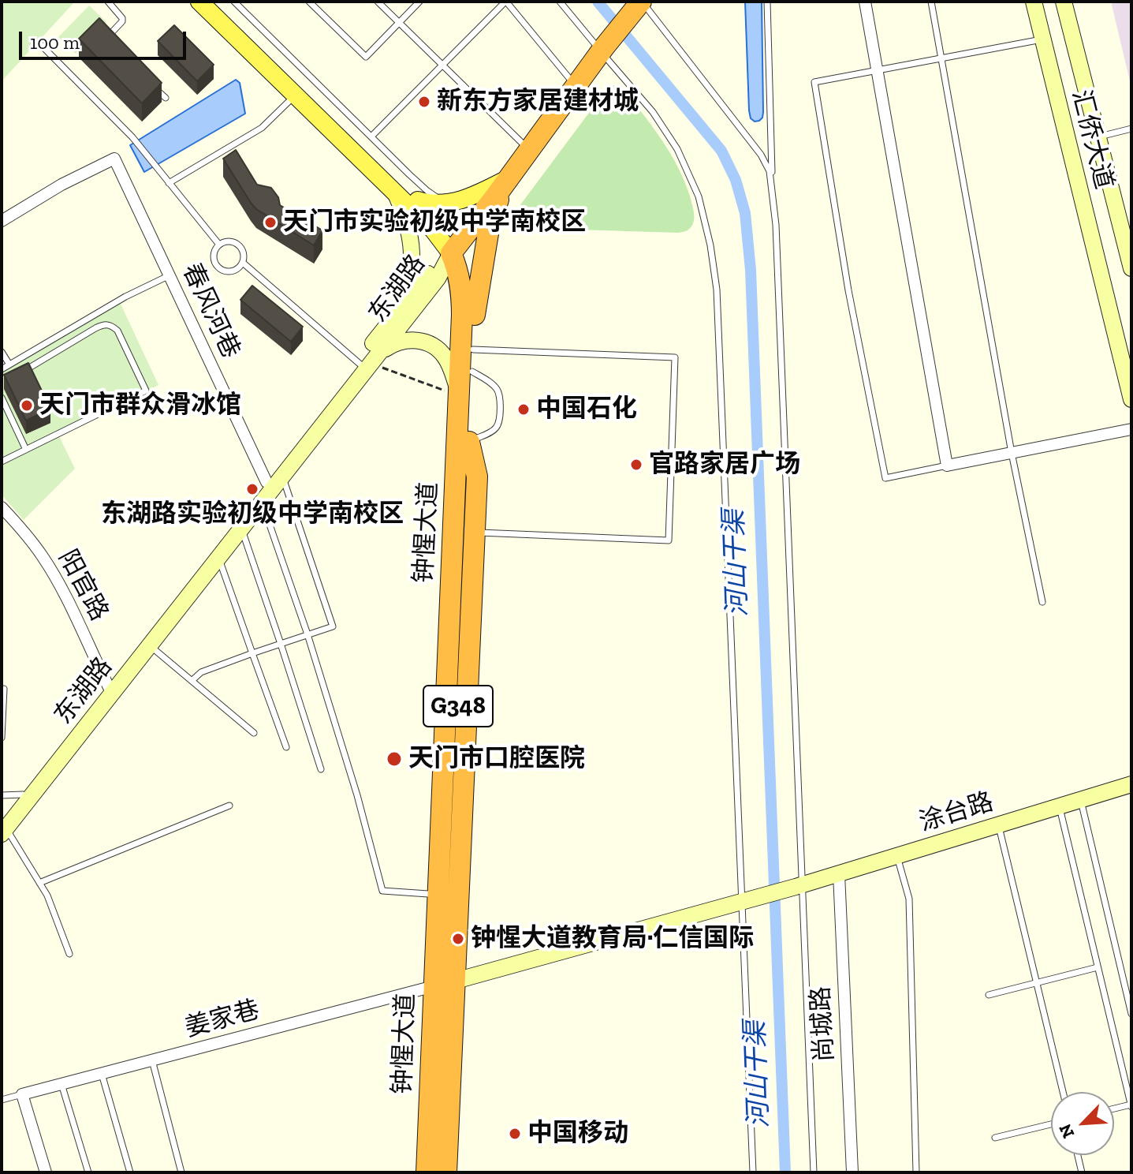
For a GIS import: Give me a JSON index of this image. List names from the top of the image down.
{
  "streets": {
    "highway": ["钟惺大道", "G348"],
    "main road": ["汇侨大道", "东湖路", "涂台路"],
    "street": [
      "春风河巷",
      "阳官路",
      "姜家巷",
      "尚城路"
    ]
  },
  "crossings": [
    ["东湖路", "春风河巷"],
    ["东湖路", "钟惺大道"],
    ["东湖路", "阳官路"],
    ["钟惺大道", "姜家巷"],
    ["涂台路", "尚城路"]
  ],
  "water": ["河山干渠"],
  "places": [
    "新东方家居建材城",
    "天门市实验初级中学南校区",
    "天门市群众滑冰馆",
    "中国石化",
    "官路家居广场",
    "东湖路实验初级中学南校区",
    "天门市口腔医院",
    "钟惺大道教育局·仁信国际",
    "中国移动"
  ],
  "scale_bar": "100 m",
  "north": "bottom left"
}
